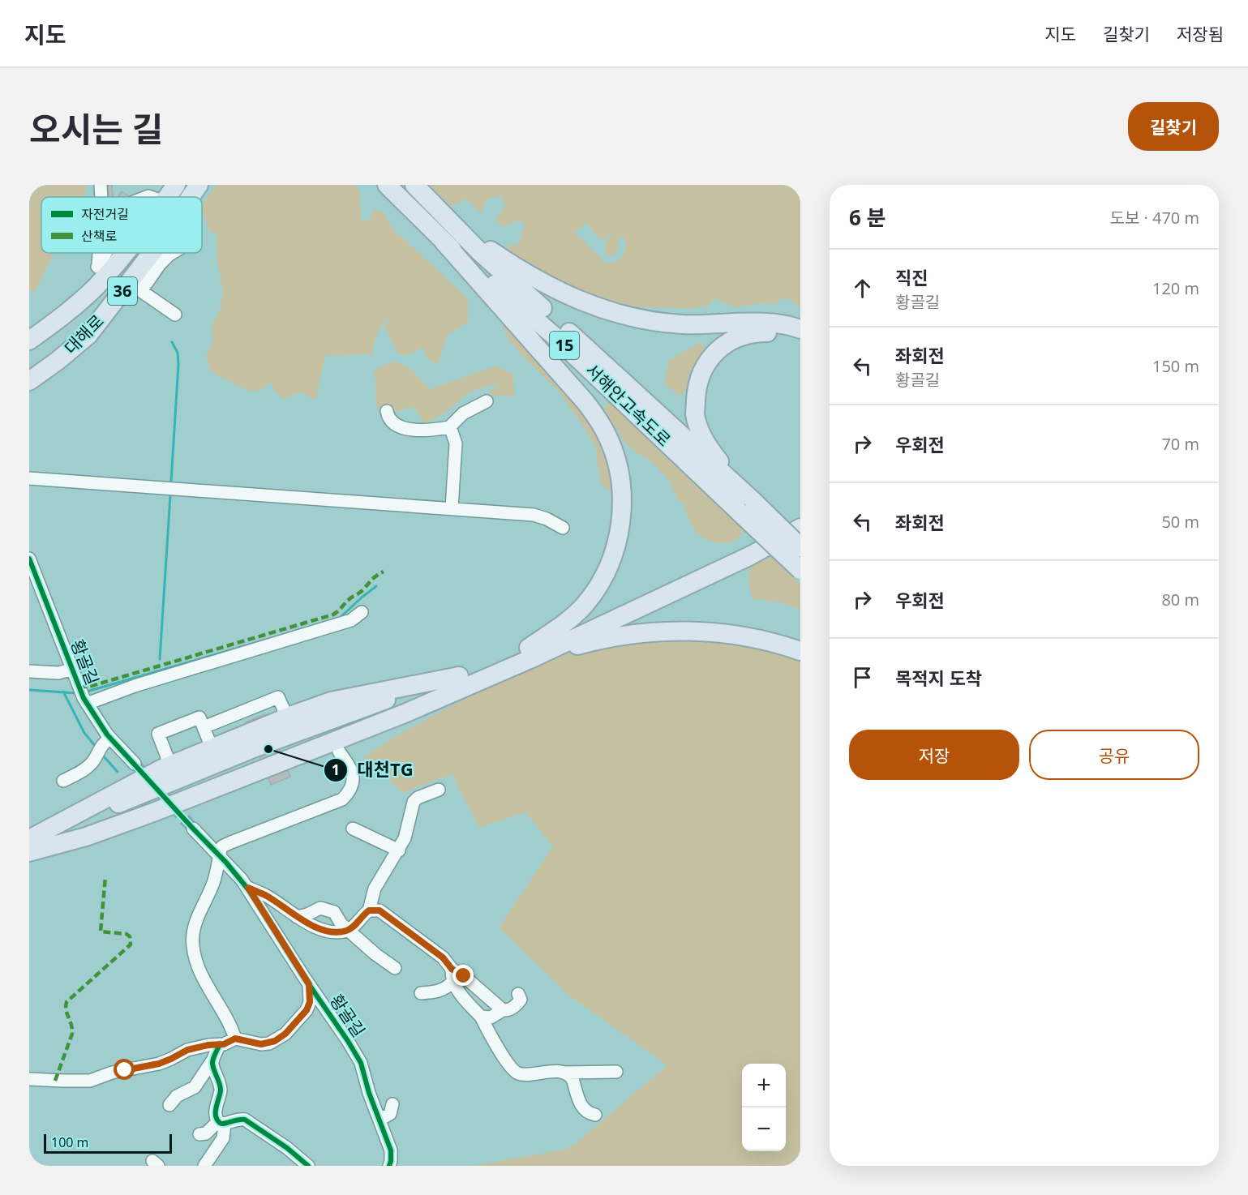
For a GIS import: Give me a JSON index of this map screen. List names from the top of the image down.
{
  "streets": {
    "highway": [
      "36",
      "대해로",
      "15",
      "서해안고속도로"
    ],
    "street": ["황골길"]
  },
  "places": ["대천TG"],
  "legend": ["자전거길", "산책로"],
  "scale_bar": "100 m",
  "page": {
    "header": "지도",
    "nav": ["지도", "길찾기", "저장됨"],
    "title": "오시는 길",
    "buttons": [
      "길찾기",
      ["저장", "공유"]
    ],
    "heading": ["6 분", "도보 · 470 m"],
    "list": [
      ["직진", "황골길", "120 m"],
      ["좌회전", "황골길", "150 m"],
      ["우회전", "70 m"],
      ["좌회전", "50 m"],
      ["우회전", "80 m"],
      "목적지 도착"
    ],
    "map_buttons": ["+", "−"],
    "scale": "100 m"
  }
}
